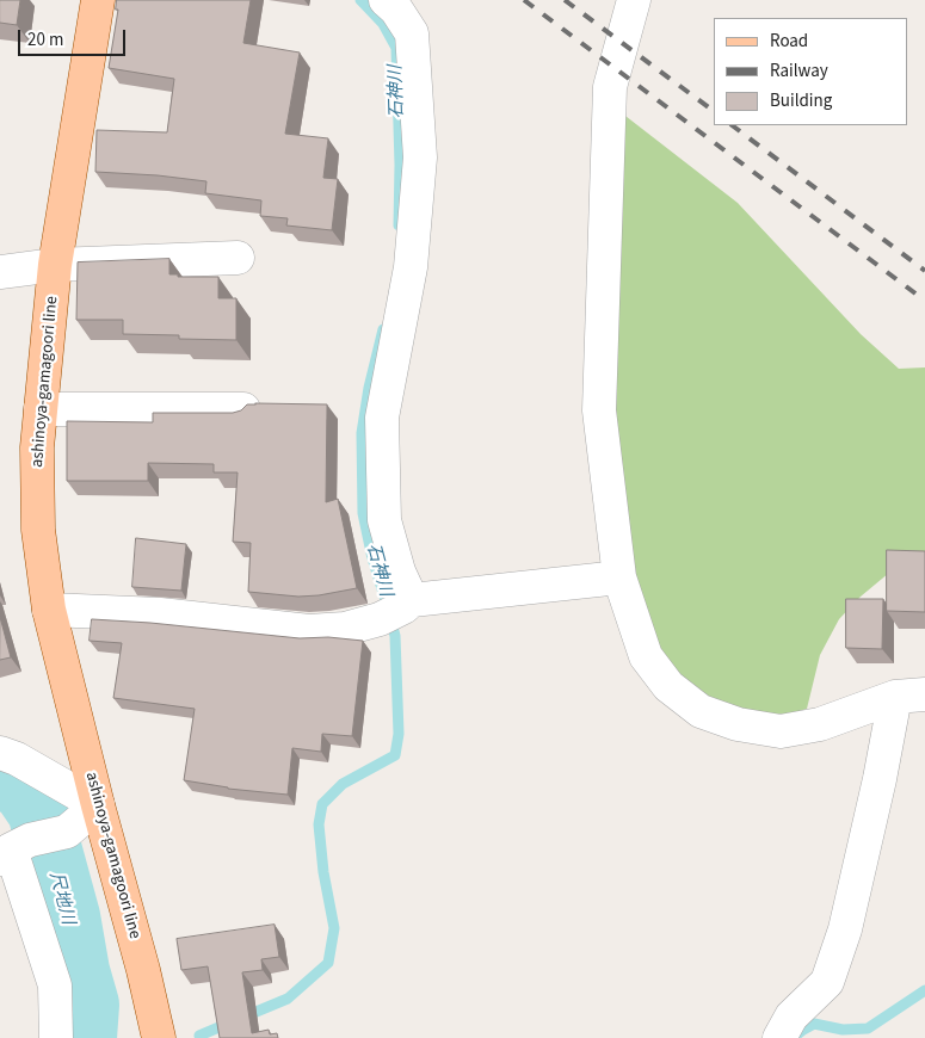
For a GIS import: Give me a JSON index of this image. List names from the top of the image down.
{
  "streets": {
    "main road": ["ashinoya-gamagoori line"]
  },
  "water": ["石神川", "尺地川"],
  "legend": ["Road", "Railway", "Building"],
  "scale_bar": "20 m"
}
